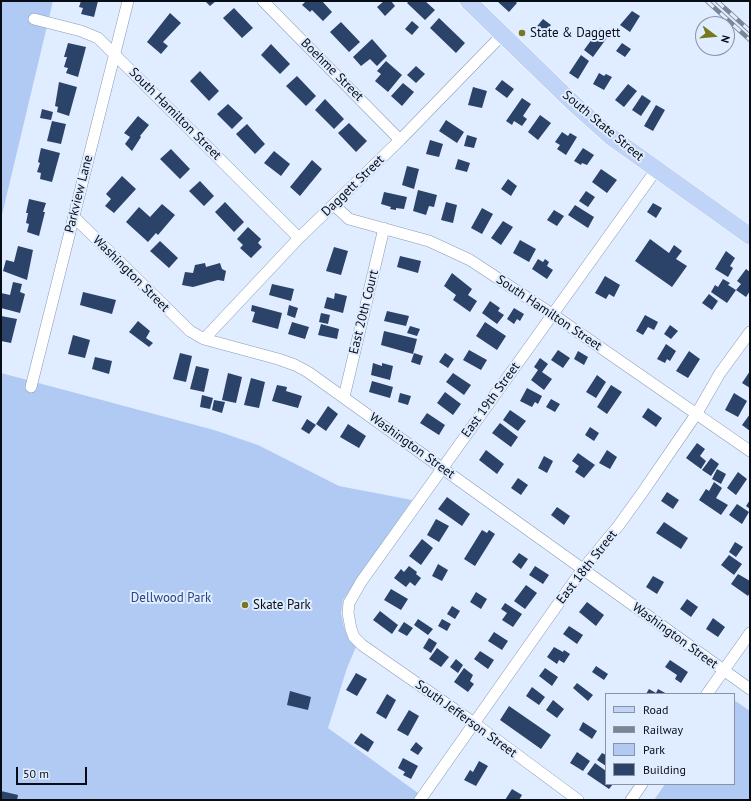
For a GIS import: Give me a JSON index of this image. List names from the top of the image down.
{
  "streets": {
    "main road": ["South State Street"],
    "street": [
      "Boehme Street",
      "South Hamilton Street",
      "Daggett Street",
      "Parkview Lane",
      "Washington Street",
      "East 20th Court",
      "East 19th Street",
      "East 18th Street",
      "South Jefferson Street"
    ]
  },
  "crossings": [
    ["Boehme Street", "Daggett Street"],
    ["South Hamilton Street", "Daggett Street"],
    ["South Hamilton Street", "Parkview Lane"],
    ["South Hamilton Street", "East 20th Court"],
    ["South Hamilton Street", "East 19th Street"],
    ["South Hamilton Street", "East 18th Street"],
    ["South State Street", "Daggett Street"],
    ["South State Street", "East 19th Street"],
    ["Daggett Street", "Washington Street"],
    ["Parkview Lane", "Washington Street"],
    ["Washington Street", "East 20th Court"],
    ["Washington Street", "East 19th Street"],
    ["Washington Street", "East 18th Street"],
    ["East 19th Street", "South Jefferson Street"],
    ["East 18th Street", "South Jefferson Street"]
  ],
  "parks": ["Dellwood Park"],
  "places": ["State & Daggett", "Skate Park"],
  "legend": [
    "Road",
    "Railway",
    "Park",
    "Building"
  ],
  "scale_bar": "50 m",
  "north": "right"
}
